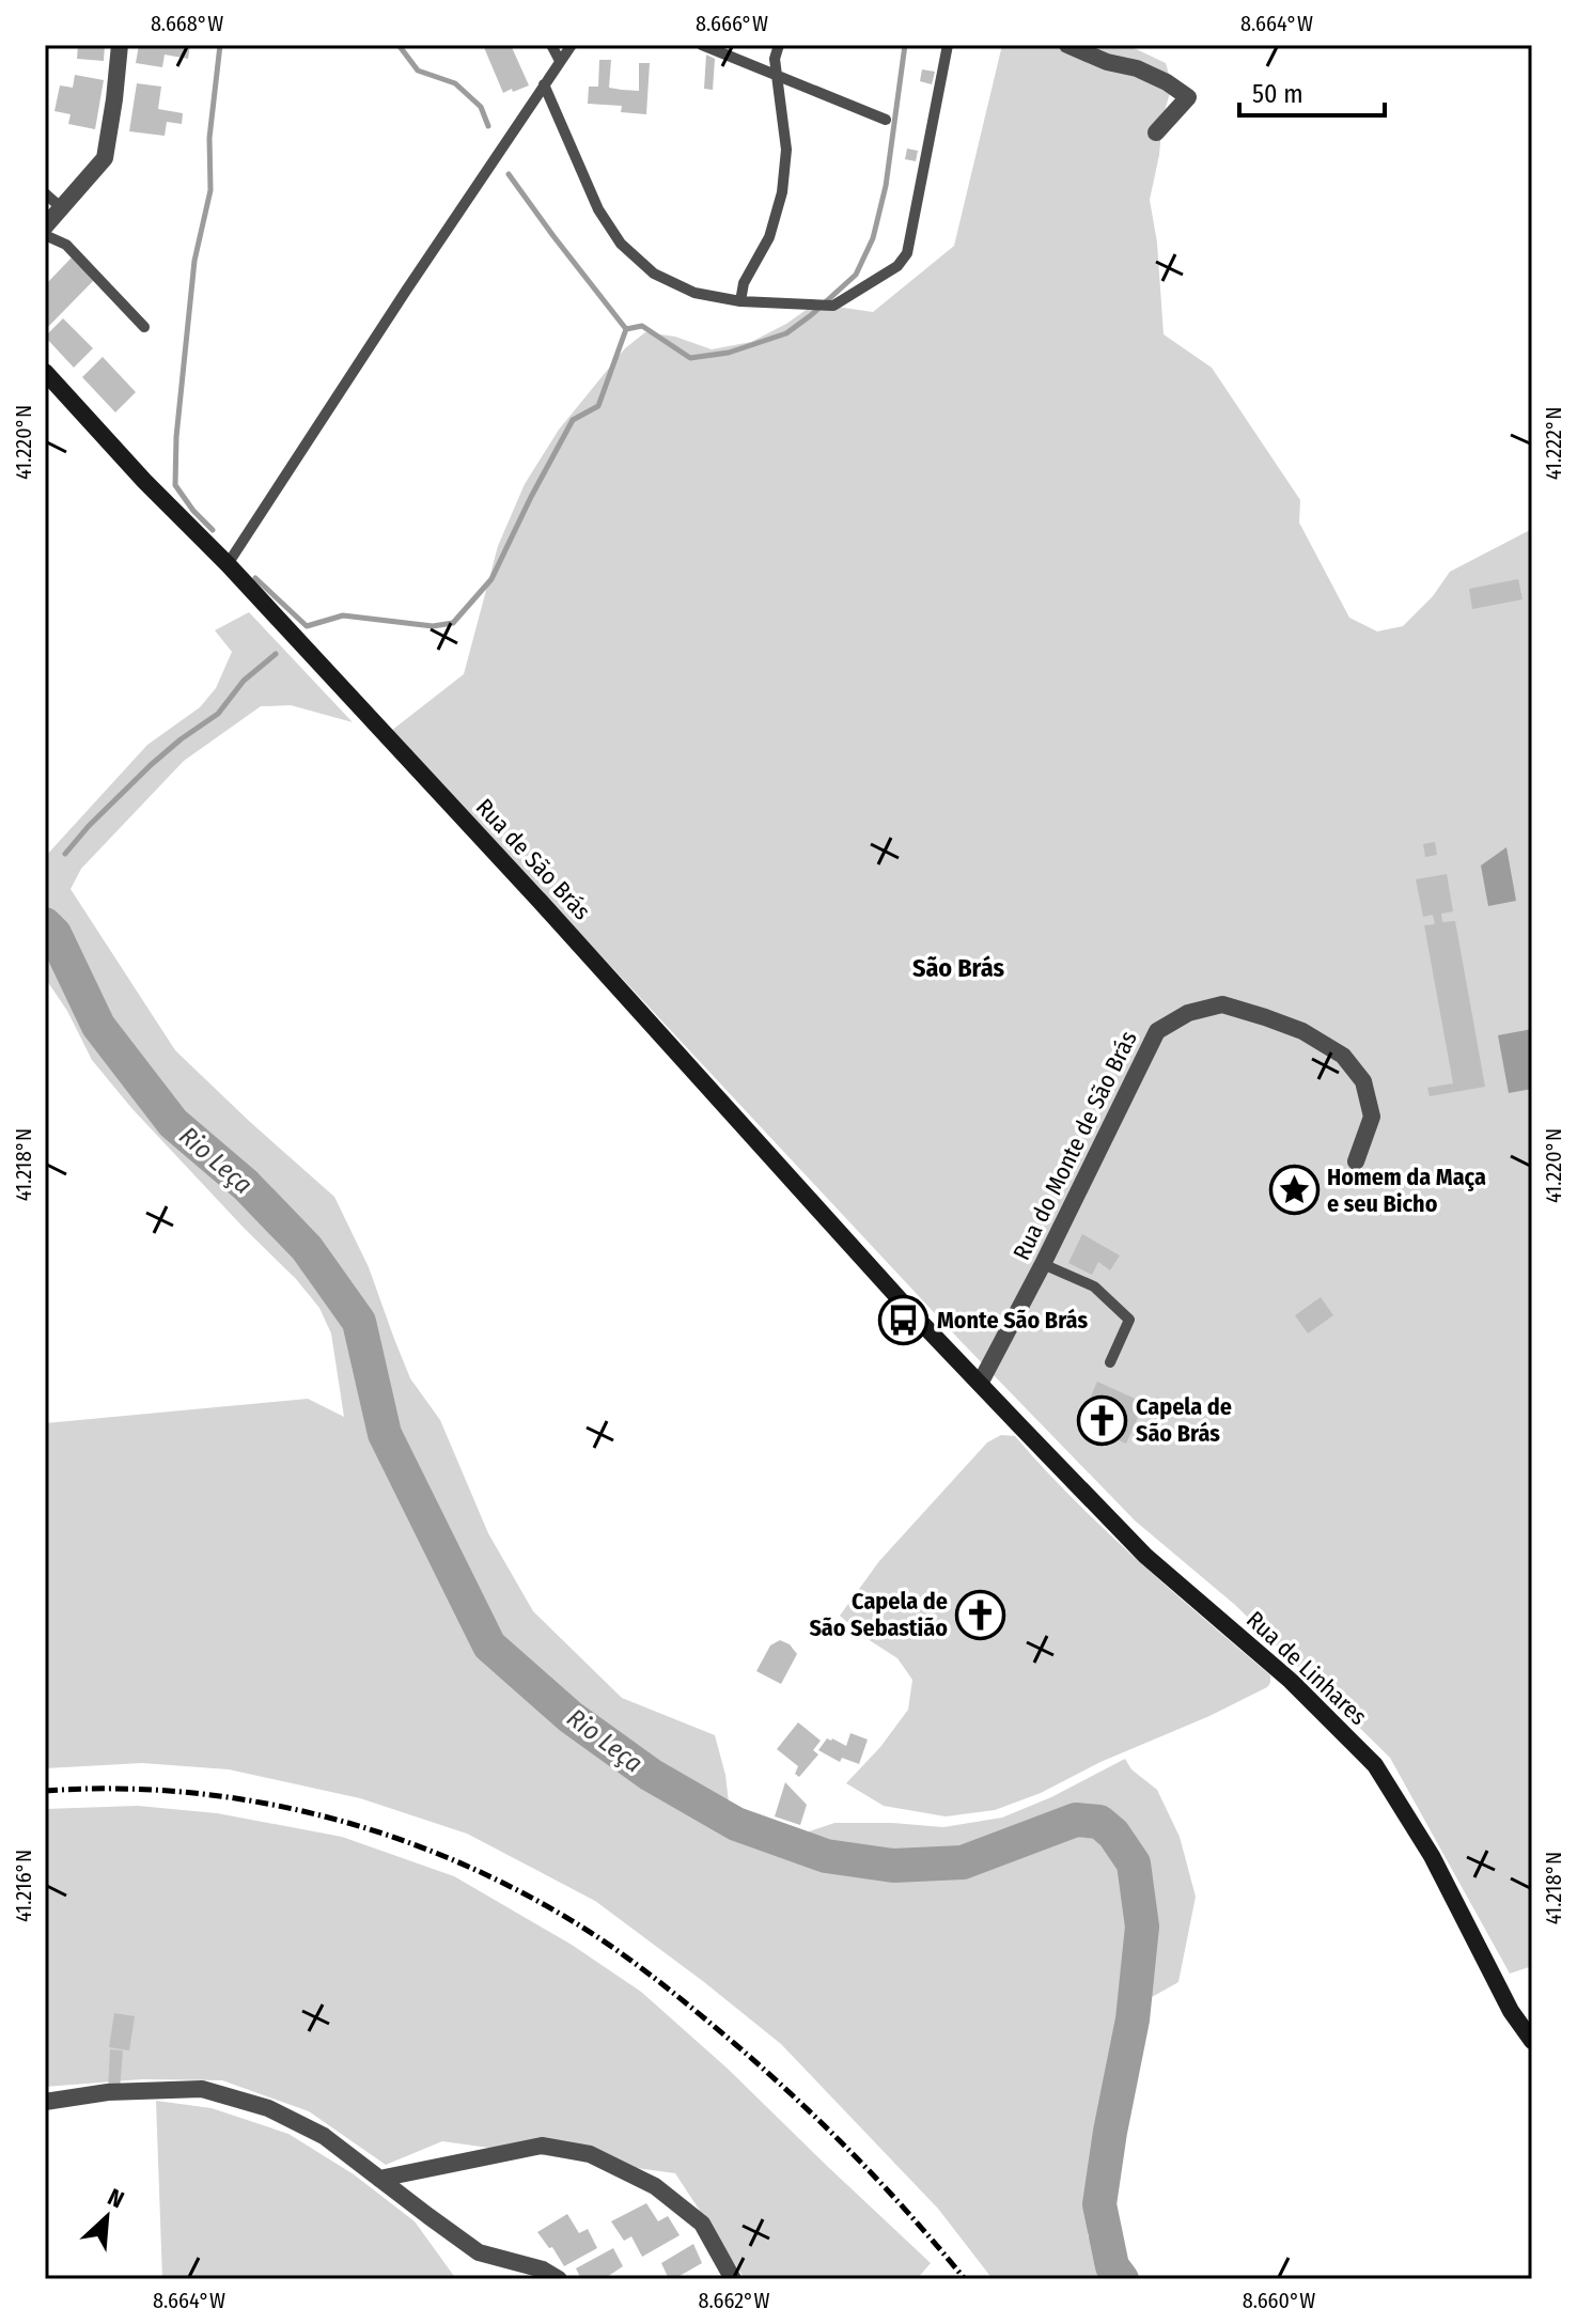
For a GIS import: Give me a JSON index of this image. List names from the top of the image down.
{
  "streets": {
    "main road": ["Rua de São Brás", "Rua de Linhares"],
    "street": ["Rua do Monte de São Brás"]
  },
  "crossings": [
    ["Rua de São Brás", "Rua do Monte de São Brás"],
    ["Rua de São Brás", "Rua de Linhares"],
    ["Rua do Monte de São Brás", "Rua de Linhares"]
  ],
  "districts": ["São Brás"],
  "water": ["Rio Leça"],
  "places": {
    "place": ["Homem da Maça e seu Bicho"],
    "bus stop": ["Monte São Brás"],
    "church": ["Capela de São Brás", "Capela de São Sebastião"]
  },
  "scale_bar": "50 m",
  "north": "top right",
  "coordinates": [
    "8.668°W",
    "8.666°W",
    "8.664°W",
    "41.220°N",
    "41.222°N",
    "41.218°N",
    "41.216°N",
    "8.662°W",
    "8.660°W"
  ]
}
